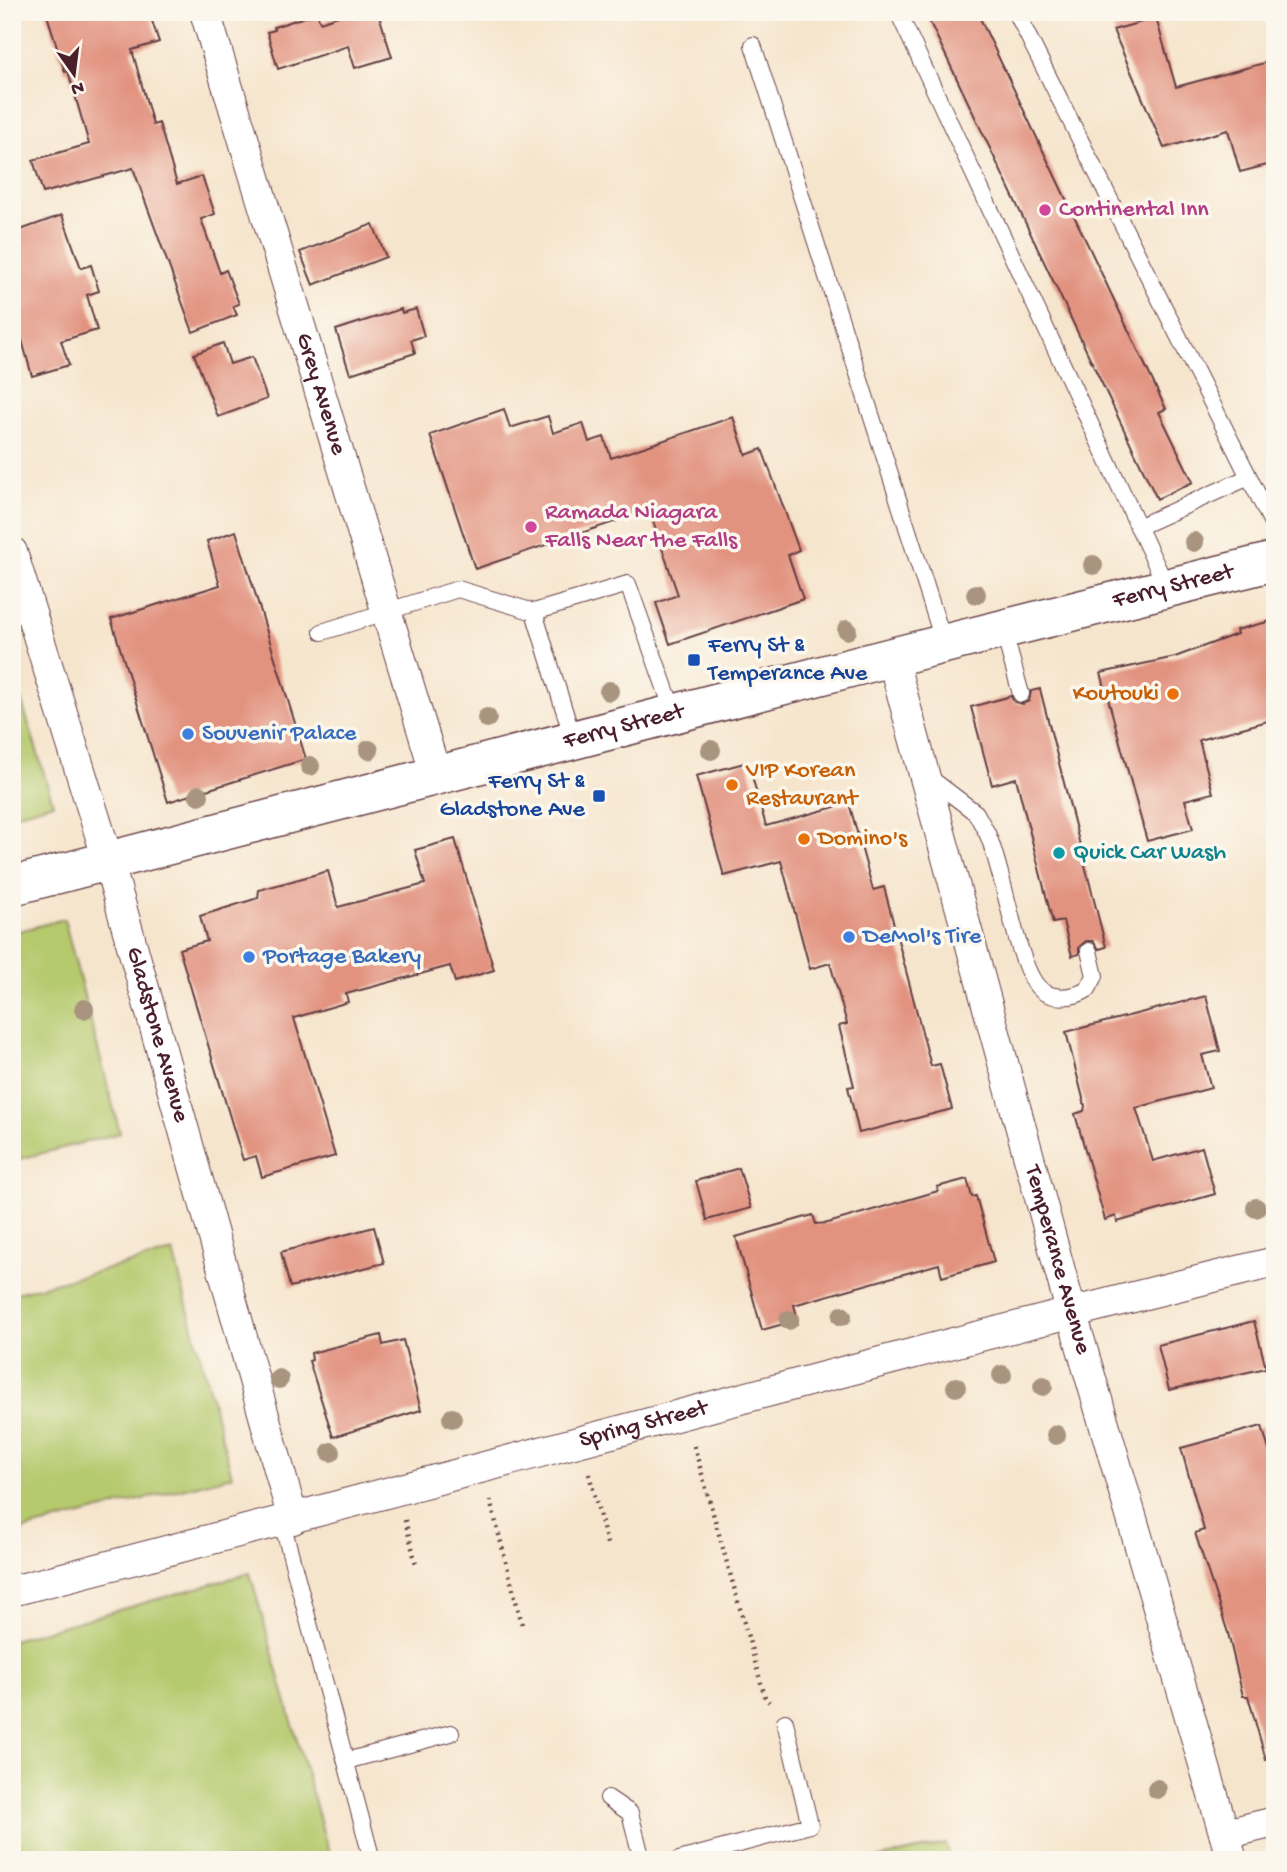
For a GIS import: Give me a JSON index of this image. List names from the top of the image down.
{
  "streets": {
    "main road": ["Ferry Street"],
    "street": [
      "Grey Avenue",
      "Gladstone Avenue",
      "Temperance Avenue",
      "Spring Street"
    ]
  },
  "crossings": [
    ["Grey Avenue", "Ferry Street"],
    ["Ferry Street", "Gladstone Avenue"],
    ["Ferry Street", "Temperance Avenue"],
    ["Gladstone Avenue", "Spring Street"],
    ["Temperance Avenue", "Spring Street"]
  ],
  "places": {
    "other": [
      "Continental Inn",
      "Ramada Niagara Falls Near the Falls",
      "Koutouki",
      "Souvenir Palace",
      "VIP Korean Restaurant",
      "Domino's",
      "Quick Car Wash",
      "DeMol's Tire",
      "Portage Bakery"
    ],
    "transit": ["Ferry St & Temperance Ave", "Ferry St & Gladstone Ave"]
  },
  "north": "bottom"
}
